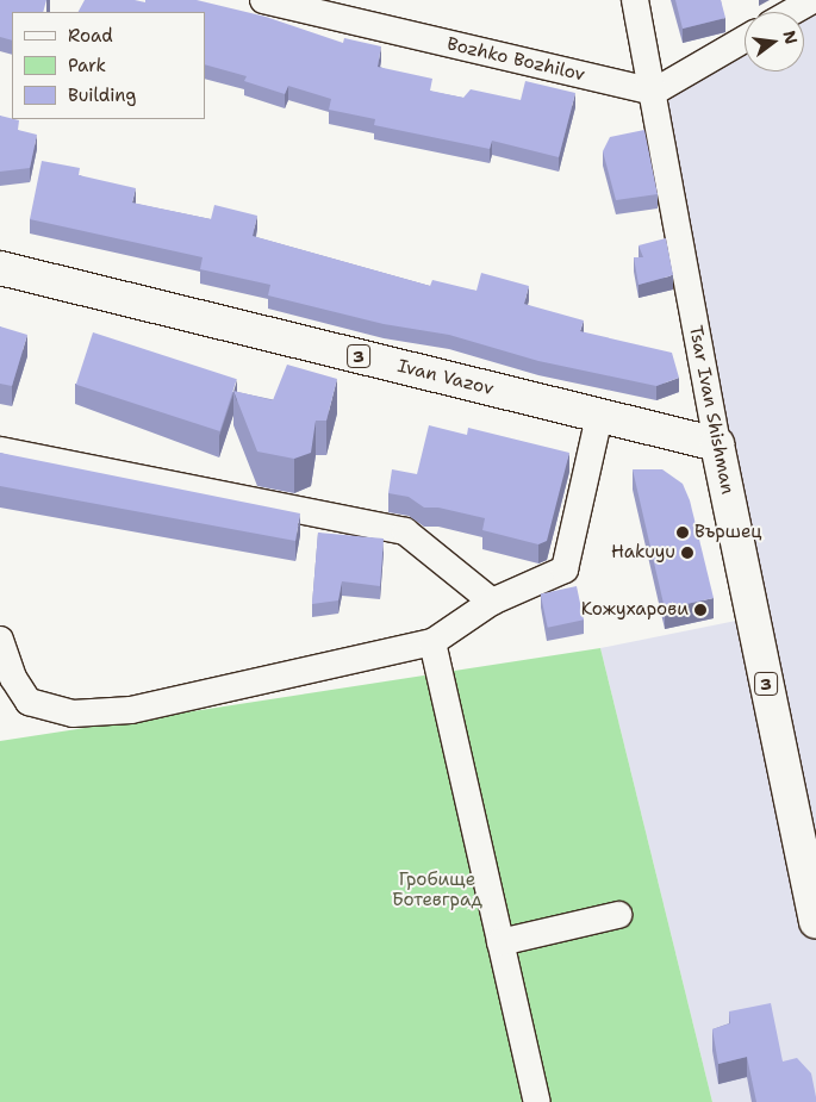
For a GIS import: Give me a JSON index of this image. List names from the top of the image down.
{
  "streets": {
    "main road": ["3", "Ivan Vazov", "Tsar Ivan Shishman"],
    "street": ["Bozhko Bozhilov"]
  },
  "crossings": [
    ["Bozhko Bozhilov", "Tsar Ivan Shishman"],
    ["Ivan Vazov", "Tsar Ivan Shishman"]
  ],
  "parks": ["Гробище Ботевград"],
  "places": ["Вършец", "Hakuyu", "Кожухарови"],
  "legend": ["Road", "Park", "Building"],
  "north": "right"
}
